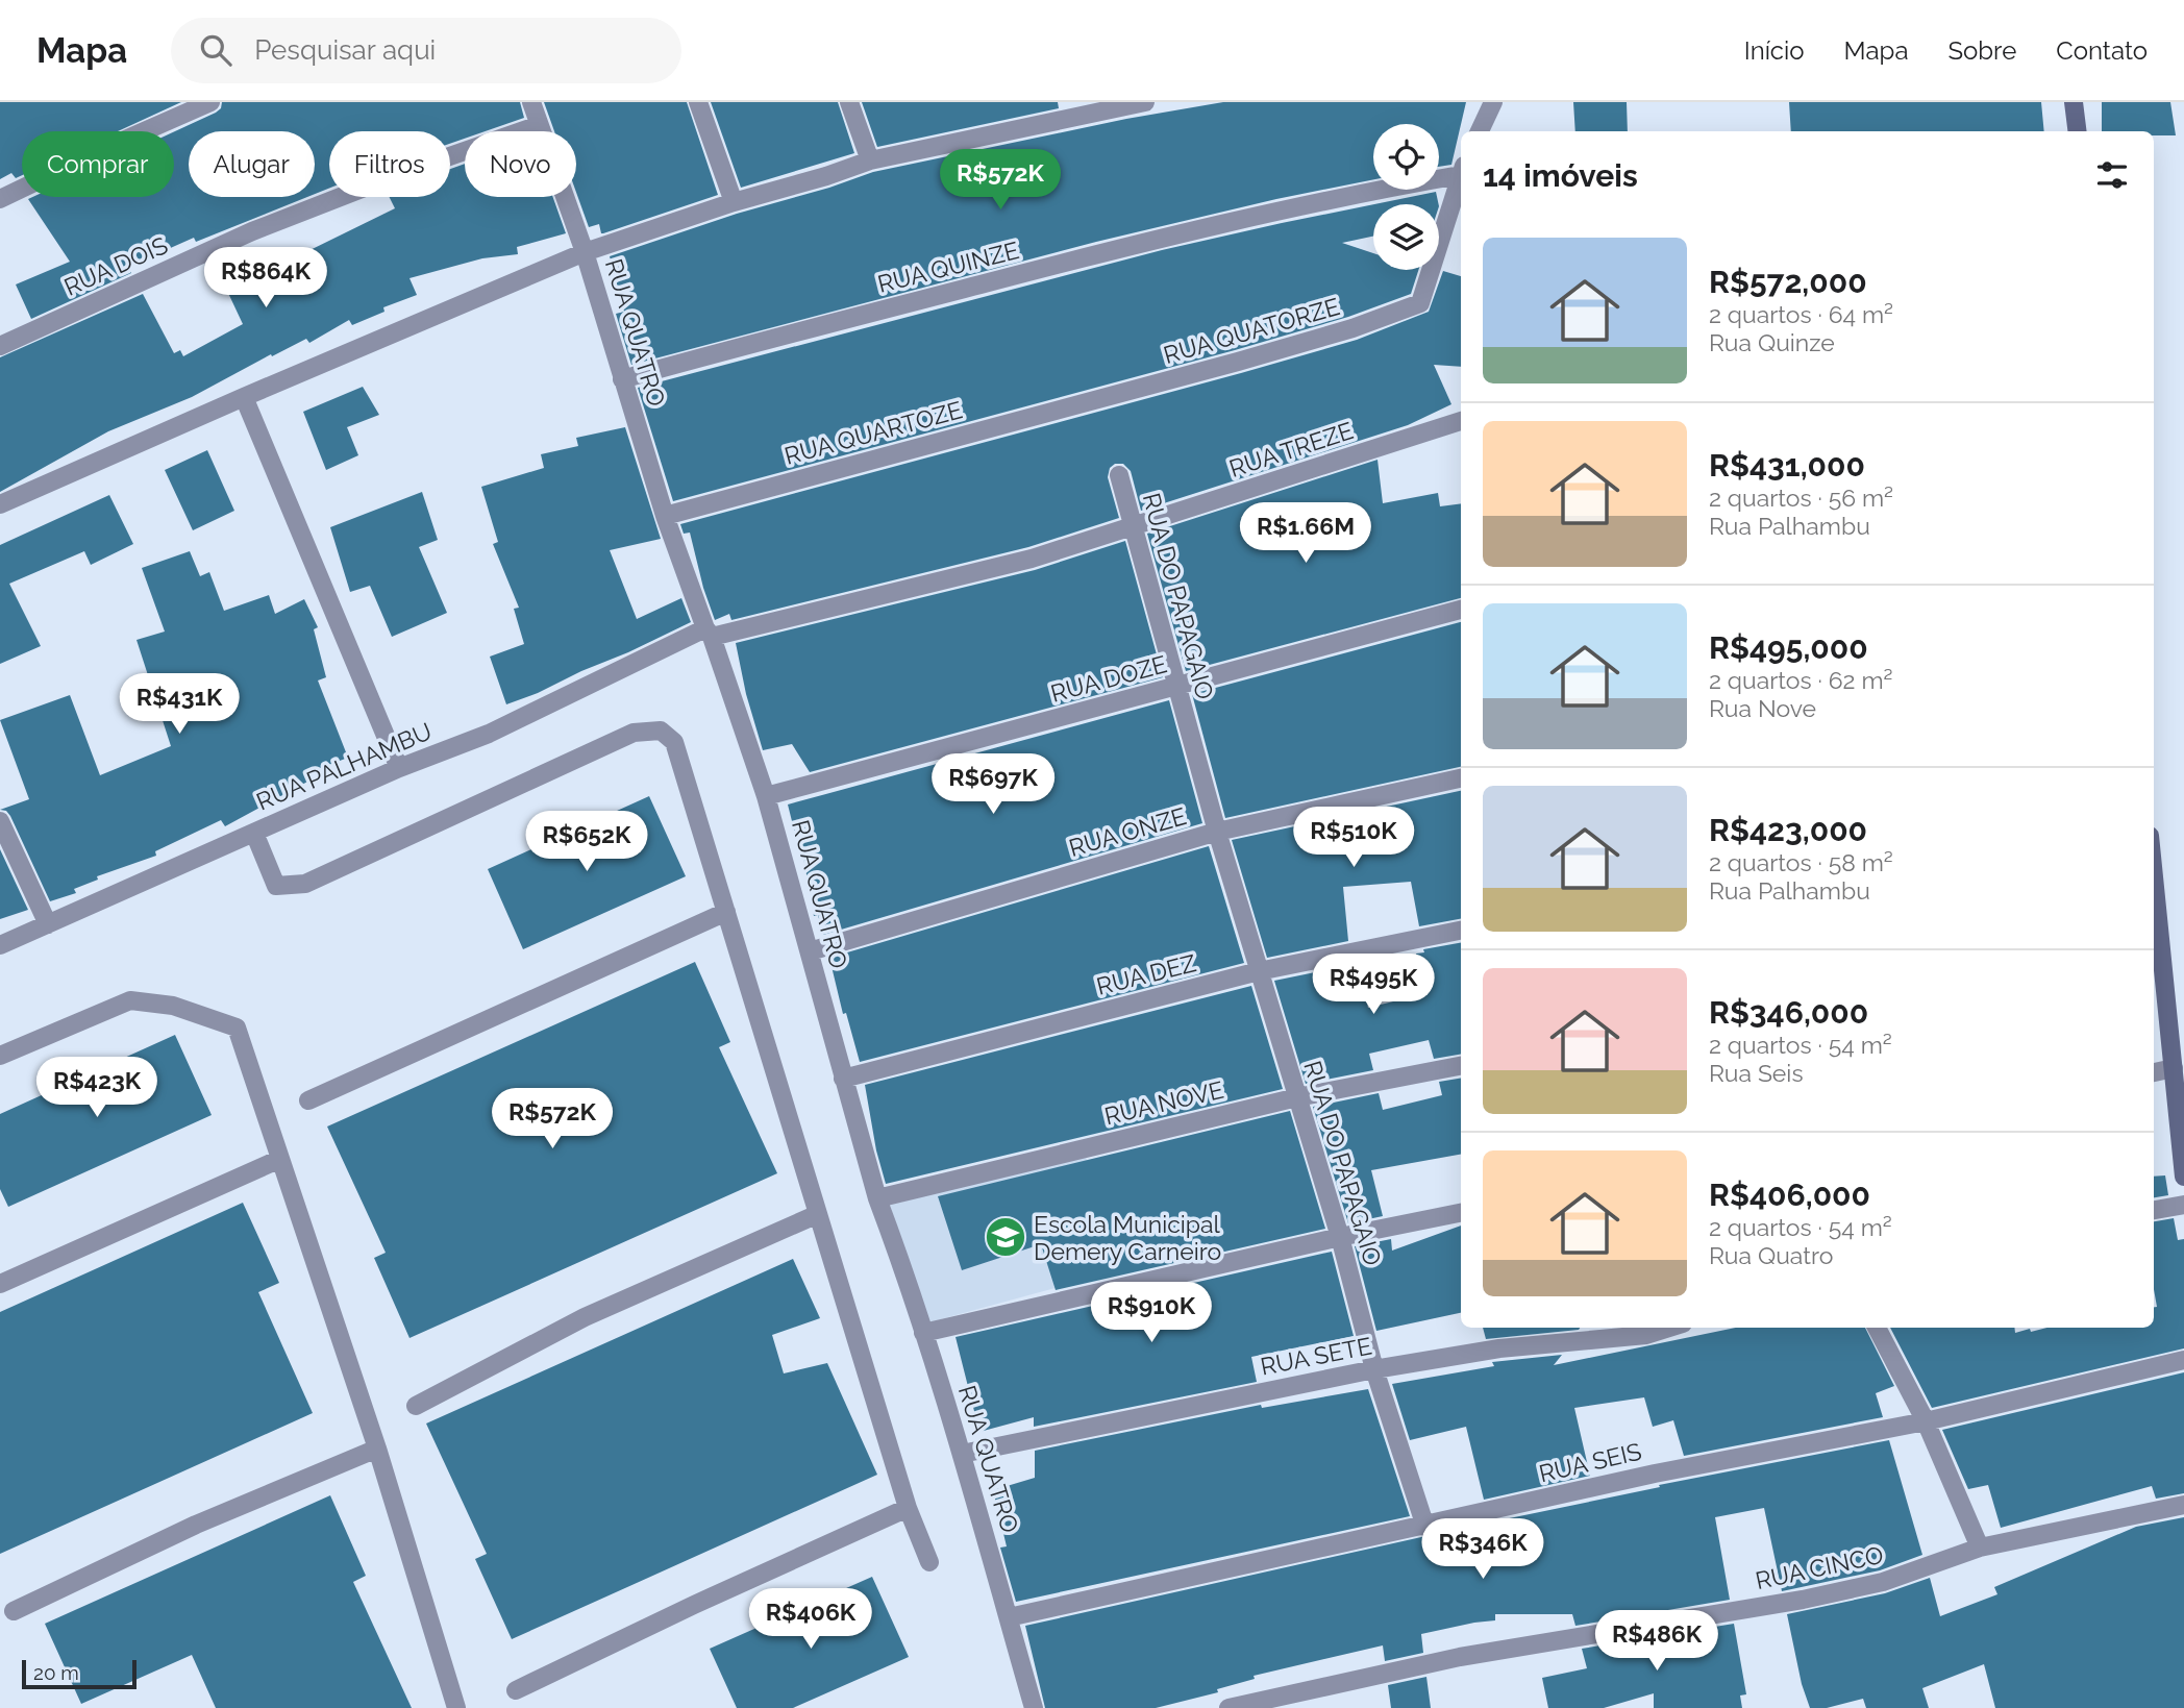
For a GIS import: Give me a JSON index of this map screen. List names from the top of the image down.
{
  "streets": {
    "street": [
      "RUA DOIS",
      "RUA QUINZE",
      "RUA QUATORZE",
      "RUA QUATRO",
      "RUA QUARTOZE",
      "RUA TREZE",
      "RUA DO PAPAGAIO",
      "RUA DOZE",
      "RUA PALHAMBU",
      "RUA ONZE",
      "RUA DEZ",
      "RUA NOVE",
      "RUA SETE",
      "RUA SEIS",
      "RUA CINCO"
    ]
  },
  "crossings": [
    ["RUA DOIS", "RUA QUATRO"],
    ["RUA QUINZE", "RUA QUATRO"],
    ["RUA QUATORZE", "RUA QUARTOZE"],
    ["RUA QUATRO", "RUA QUARTOZE"],
    ["RUA QUATRO", "RUA DOZE"],
    ["RUA QUATRO", "RUA PALHAMBU"],
    ["RUA QUATRO", "RUA ONZE"],
    ["RUA QUATRO", "RUA DEZ"],
    ["RUA QUATRO", "RUA NOVE"],
    ["RUA QUATRO", "RUA SETE"],
    ["RUA QUATRO", "RUA SEIS"],
    ["RUA TREZE", "RUA DO PAPAGAIO"],
    ["RUA DO PAPAGAIO", "RUA DOZE"],
    ["RUA DO PAPAGAIO", "RUA ONZE"],
    ["RUA DO PAPAGAIO", "RUA DEZ"],
    ["RUA DO PAPAGAIO", "RUA NOVE"],
    ["RUA DO PAPAGAIO", "RUA SETE"],
    ["RUA DO PAPAGAIO", "RUA SEIS"]
  ],
  "places": {
    "school or university": ["Escola Municipal Demery Carneiro"]
  },
  "scale_bar": "20 m",
  "page": {
    "header": "Mapa",
    "search": "Pesquisar aqui",
    "nav": [
      "Início",
      "Mapa",
      "Sobre",
      "Contato"
    ],
    "chip": [
      "Comprar",
      "Alugar",
      "Filtros",
      "Novo"
    ],
    "heading": "14 imóveis",
    "price": [
      "R$572K",
      "R$864K",
      "R$1.66M",
      "R$431K",
      "R$697K",
      "R$510K",
      "R$652K",
      "R$495K",
      "R$423K",
      "R$572K",
      "R$910K",
      "R$346K",
      "R$406K",
      "R$486K"
    ],
    "list": [
      {
        "name": "R$572,000",
        "note": "2 quartos · 64 m² · Rua Quinze"
      },
      {
        "name": "R$431,000",
        "note": "2 quartos · 56 m² · Rua Palhambu"
      },
      {
        "name": "R$495,000",
        "note": "2 quartos · 62 m² · Rua Nove"
      },
      {
        "name": "R$423,000",
        "note": "2 quartos · 58 m² · Rua Palhambu"
      },
      {
        "name": "R$346,000",
        "note": "2 quartos · 54 m² · Rua Seis"
      },
      {
        "name": "R$406,000",
        "note": "2 quartos · 54 m² · Rua Quatro"
      }
    ],
    "scale": "20 m"
  }
}
